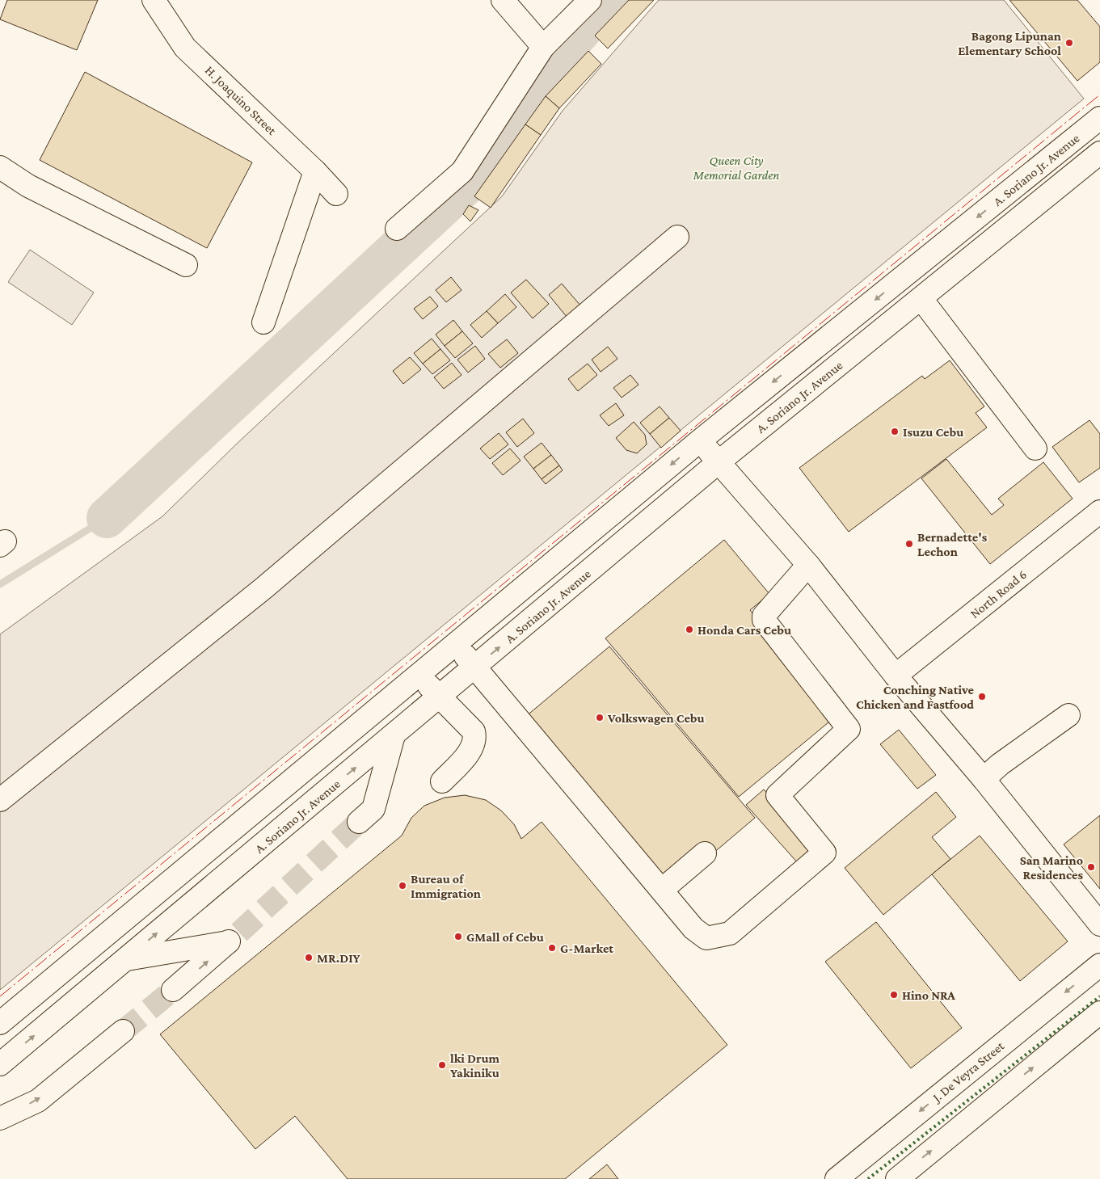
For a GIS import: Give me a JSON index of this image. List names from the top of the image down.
{
  "streets": {
    "street": [
      "H. Joaquino Street",
      "A. Soriano Jr. Avenue",
      "North Road 6",
      "J. De Veyra Street"
    ]
  },
  "parks": ["Queen City Memorial Garden"],
  "places": [
    "Bagong Lipunan Elementary School",
    "Isuzu Cebu",
    "Bernadette's Lechon",
    "Honda Cars Cebu",
    "Conching Native Chicken and Fastfood",
    "Volkswagen Cebu",
    "San Marino Residences",
    "Bureau of Immigration",
    "GMall of Cebu",
    "G-Market",
    "MR.DIY",
    "Hino NRA",
    "lki Drum Yakiniku"
  ]
}
